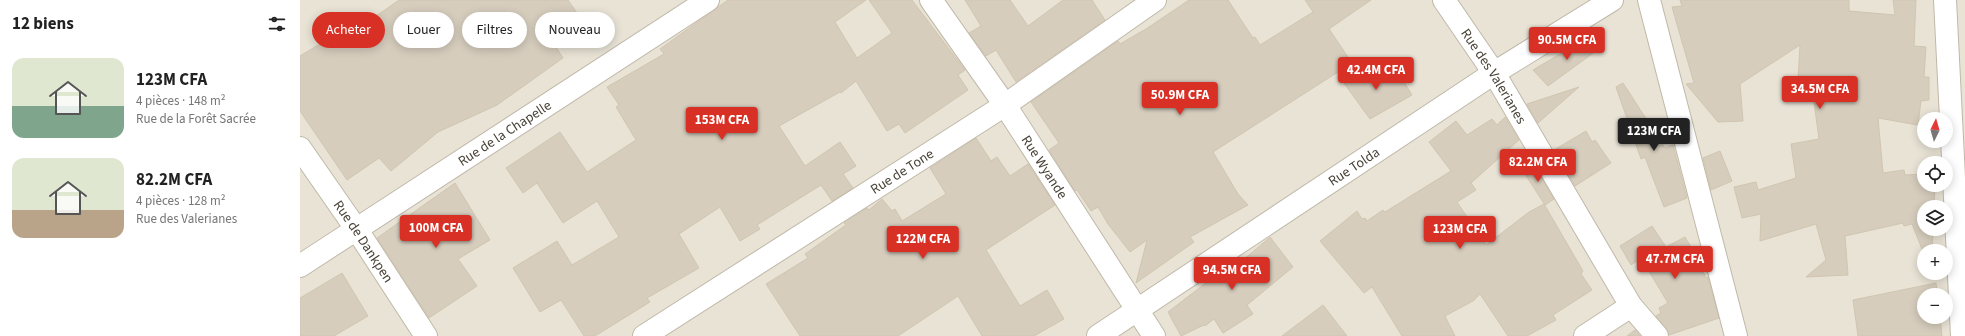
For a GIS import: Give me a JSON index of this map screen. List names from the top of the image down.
{
  "streets": {
    "street": [
      "Rue des Valerianes",
      "Rue de la Chapelle",
      "Rue Tolda",
      "Rue Wyande",
      "Rue de Tone",
      "Rue de Dankpen"
    ]
  },
  "crossings": [
    ["Rue des Valerianes", "Rue Tolda"],
    ["Rue de la Chapelle", "Rue de Dankpen"],
    ["Rue Tolda", "Rue Wyande"],
    ["Rue Wyande", "Rue de Tone"]
  ],
  "north": "top",
  "page": {
    "heading": "12 biens",
    "chip": [
      "Acheter",
      "Louer",
      "Filtres",
      "Nouveau"
    ],
    "price": [
      "90.5M CFA",
      "42.4M CFA",
      "34.5M CFA",
      "50.9M CFA",
      "153M CFA",
      "123M CFA",
      "82.2M CFA",
      "100M CFA",
      "123M CFA",
      "122M CFA",
      "47.7M CFA",
      "94.5M CFA"
    ],
    "list": [
      {
        "name": "123M CFA",
        "note": "4 pièces · 148 m² · Rue de la Forêt Sacrée"
      },
      {
        "name": "82.2M CFA",
        "note": "4 pièces · 128 m² · Rue des Valerianes"
      }
    ],
    "map_buttons": ["+", "−"]
  }
}
